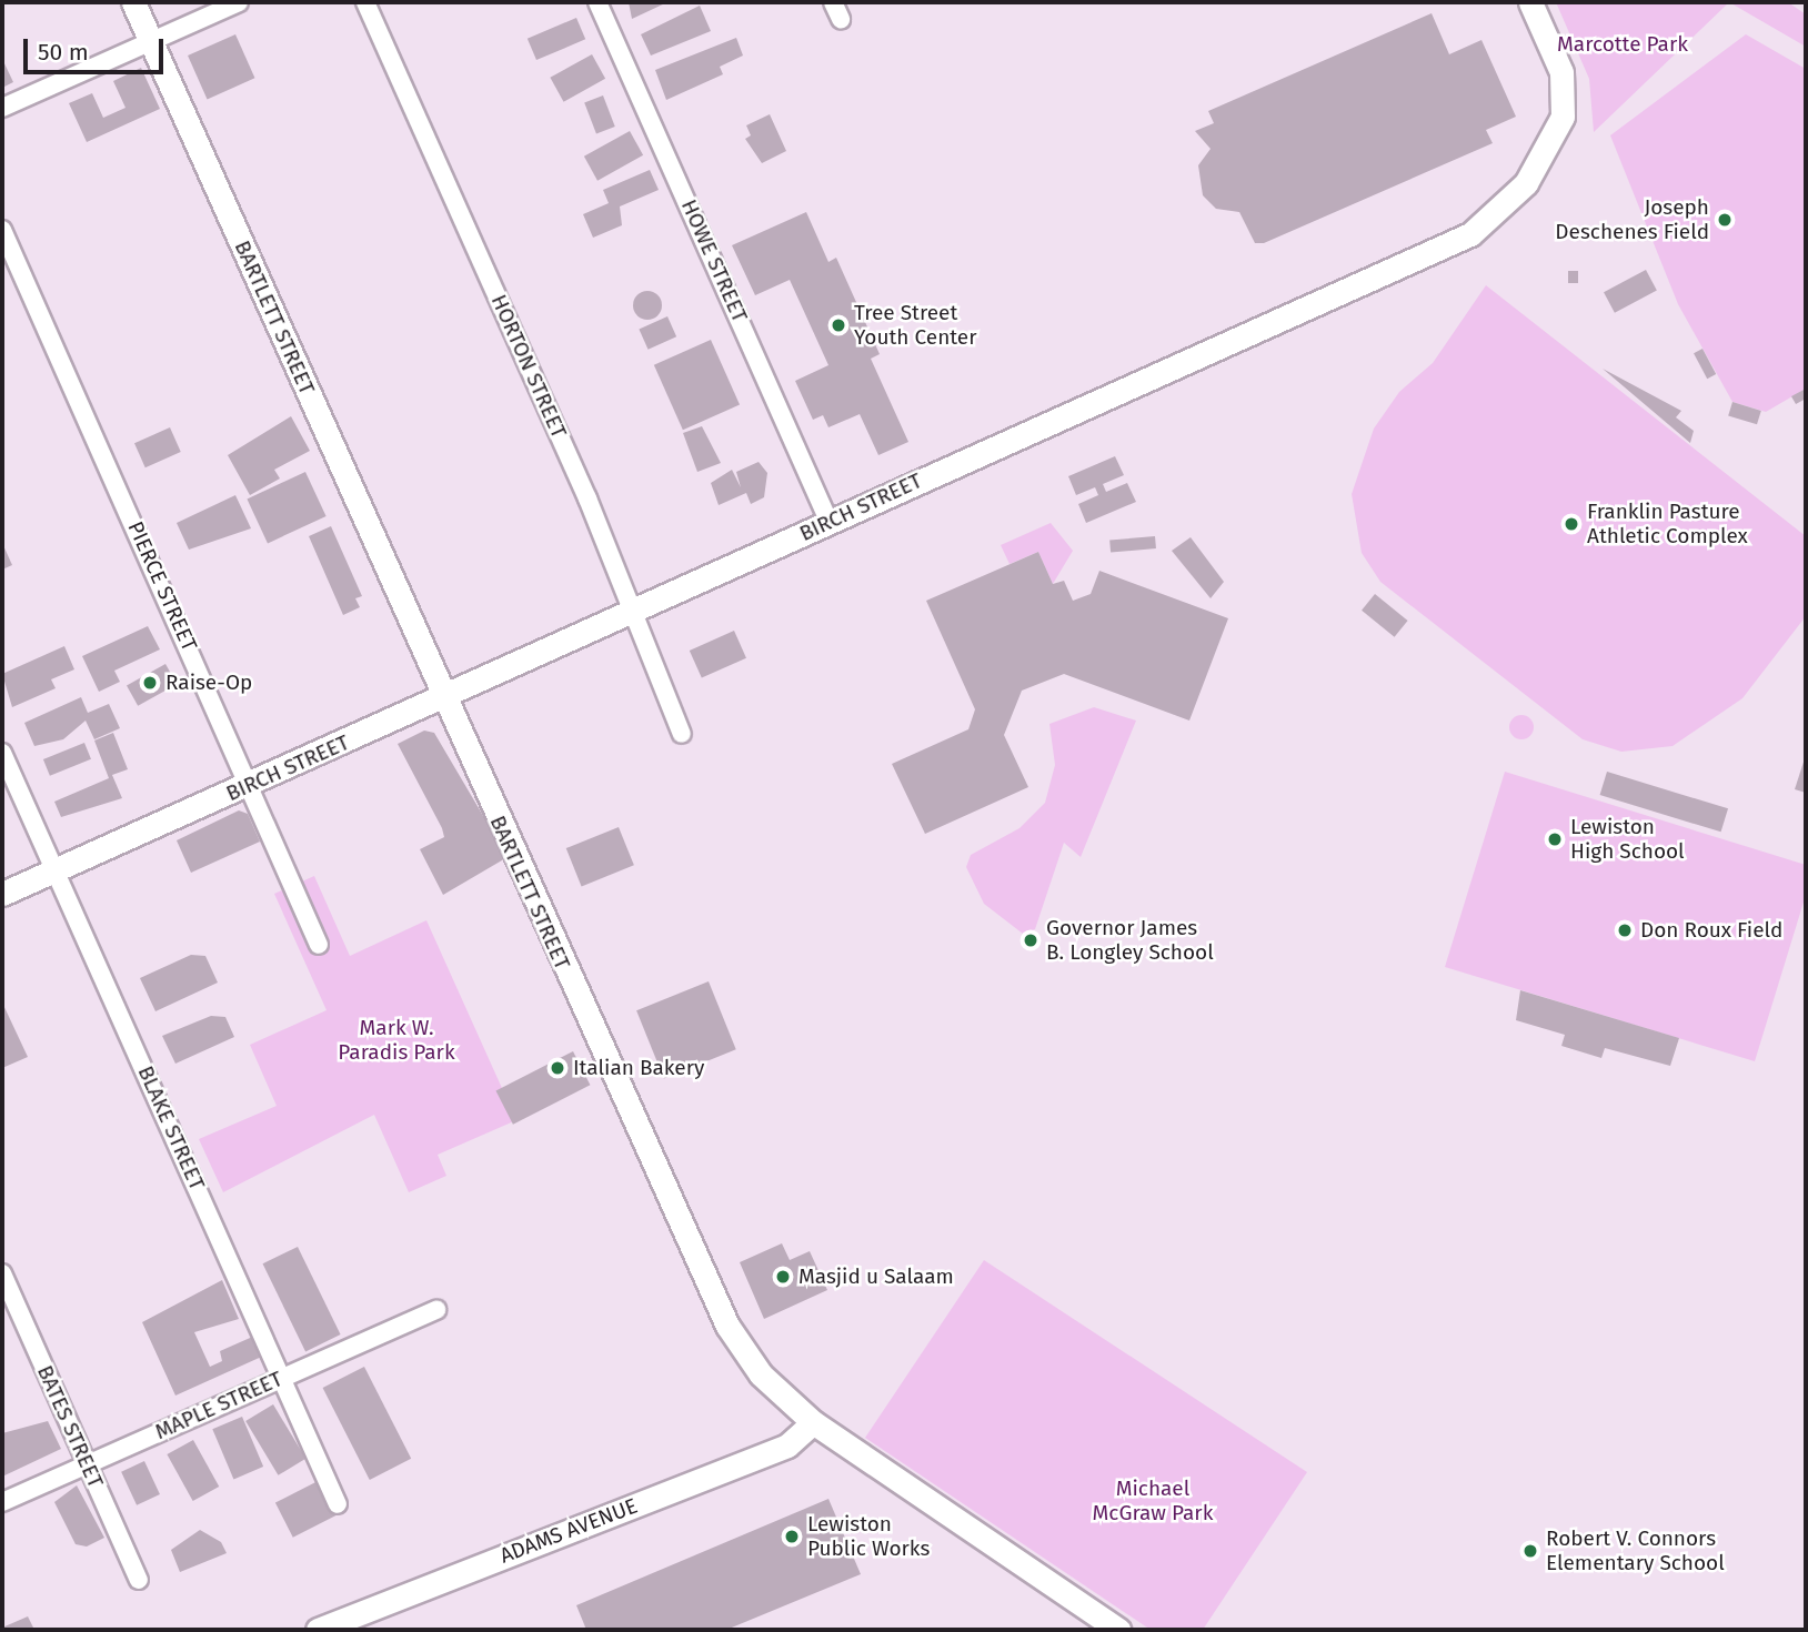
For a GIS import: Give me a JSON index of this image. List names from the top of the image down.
{
  "streets": {
    "street": [
      "HOWE STREET",
      "BARTLETT STREET",
      "HORTON STREET",
      "BIRCH STREET",
      "PIERCE STREET",
      "BLAKE STREET",
      "MAPLE STREET",
      "BATES STREET",
      "ADAMS AVENUE"
    ]
  },
  "crossings": [
    ["HOWE STREET", "BIRCH STREET"],
    ["BARTLETT STREET", "BIRCH STREET"],
    ["BARTLETT STREET", "ADAMS AVENUE"],
    ["HORTON STREET", "BIRCH STREET"],
    ["BIRCH STREET", "PIERCE STREET"],
    ["BIRCH STREET", "BLAKE STREET"],
    ["BLAKE STREET", "MAPLE STREET"],
    ["MAPLE STREET", "BATES STREET"]
  ],
  "parks": ["Marcotte Park", "Mark W. Paradis Park", "Michael McGraw Park"],
  "places": [
    "Joseph Deschenes Field",
    "Tree Street Youth Center",
    "Franklin Pasture Athletic Complex",
    "Raise-Op",
    "Lewiston High School",
    "Don Roux Field",
    "Governor James B. Longley School",
    "Italian Bakery",
    "Masjid u Salaam",
    "Lewiston Public Works",
    "Robert V. Connors Elementary School"
  ],
  "scale_bar": "50 m"
}
